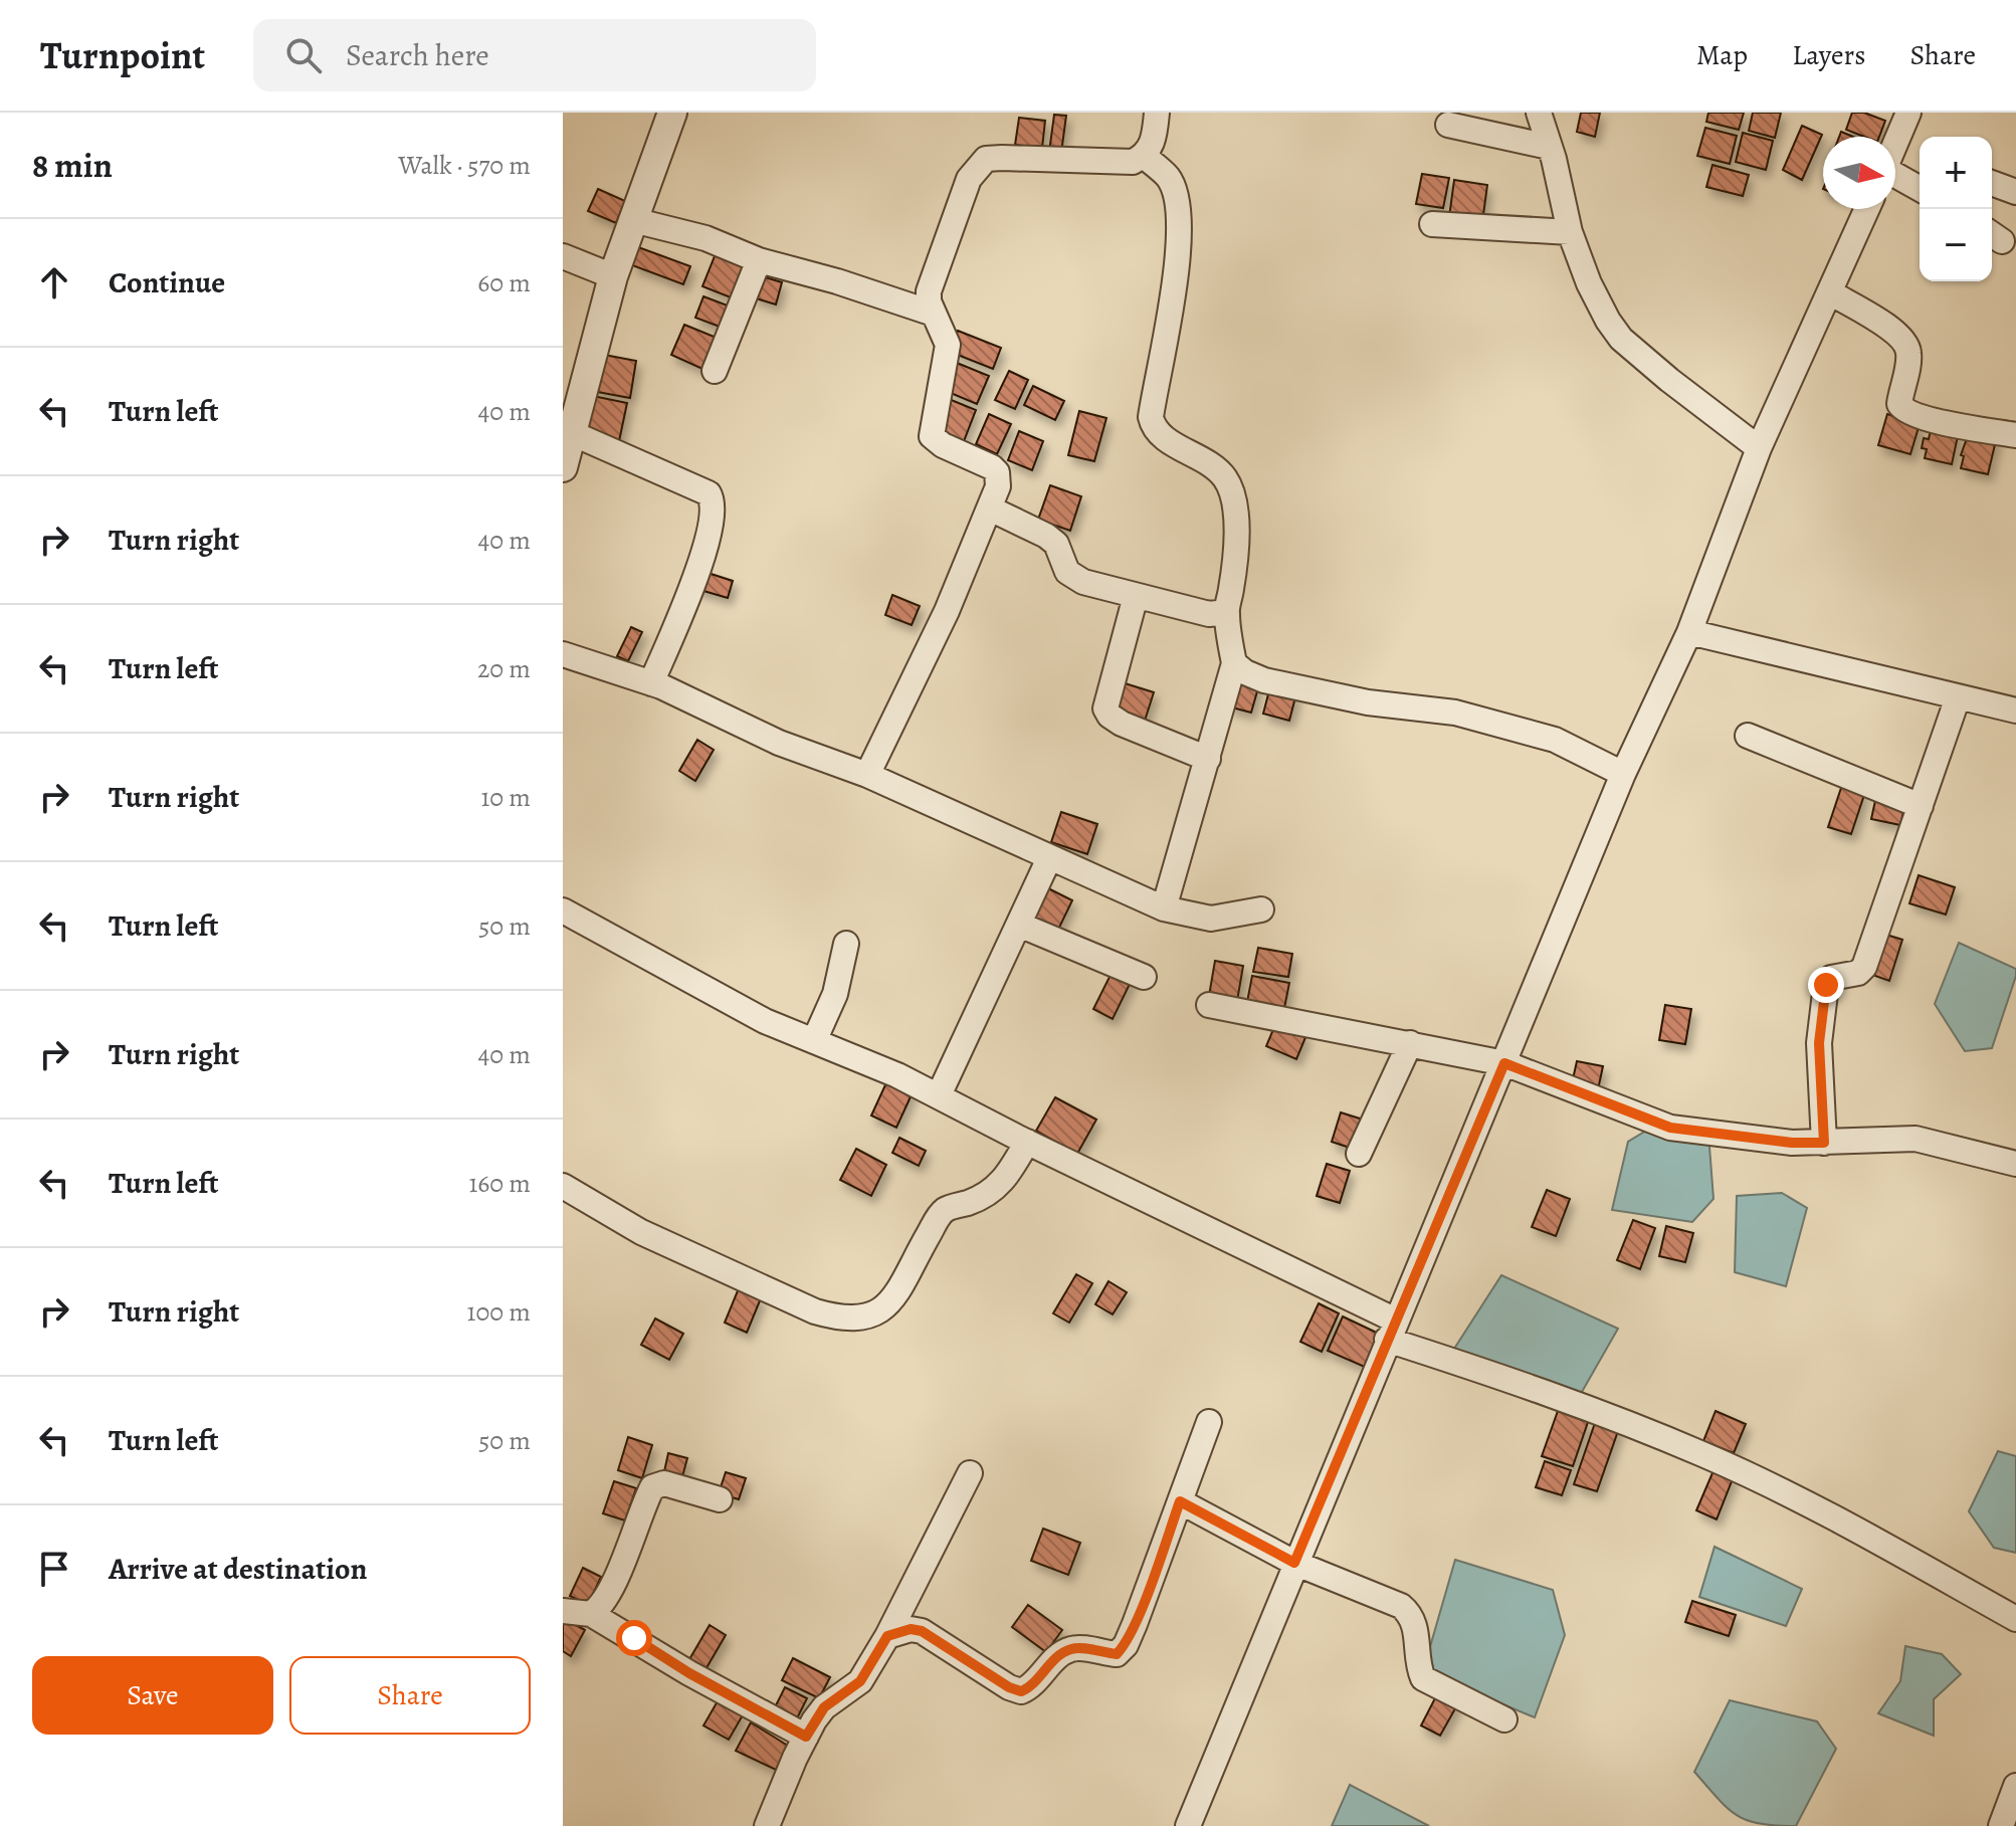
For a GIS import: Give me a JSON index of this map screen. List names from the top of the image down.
{
  "north": "right",
  "page": {
    "header": "Turnpoint",
    "search": "Search here",
    "nav": ["Map", "Layers", "Share"],
    "heading": ["8 min", "Walk · 570 m"],
    "map_buttons": ["+", "−"],
    "list": [
      ["Continue", "60 m"],
      ["Turn left", "40 m"],
      ["Turn right", "40 m"],
      ["Turn left", "20 m"],
      ["Turn right", "10 m"],
      ["Turn left", "50 m"],
      ["Turn right", "40 m"],
      ["Turn left", "160 m"],
      ["Turn right", "100 m"],
      ["Turn left", "50 m"],
      "Arrive at destination"
    ],
    "buttons": ["Save", "Share"]
  }
}
